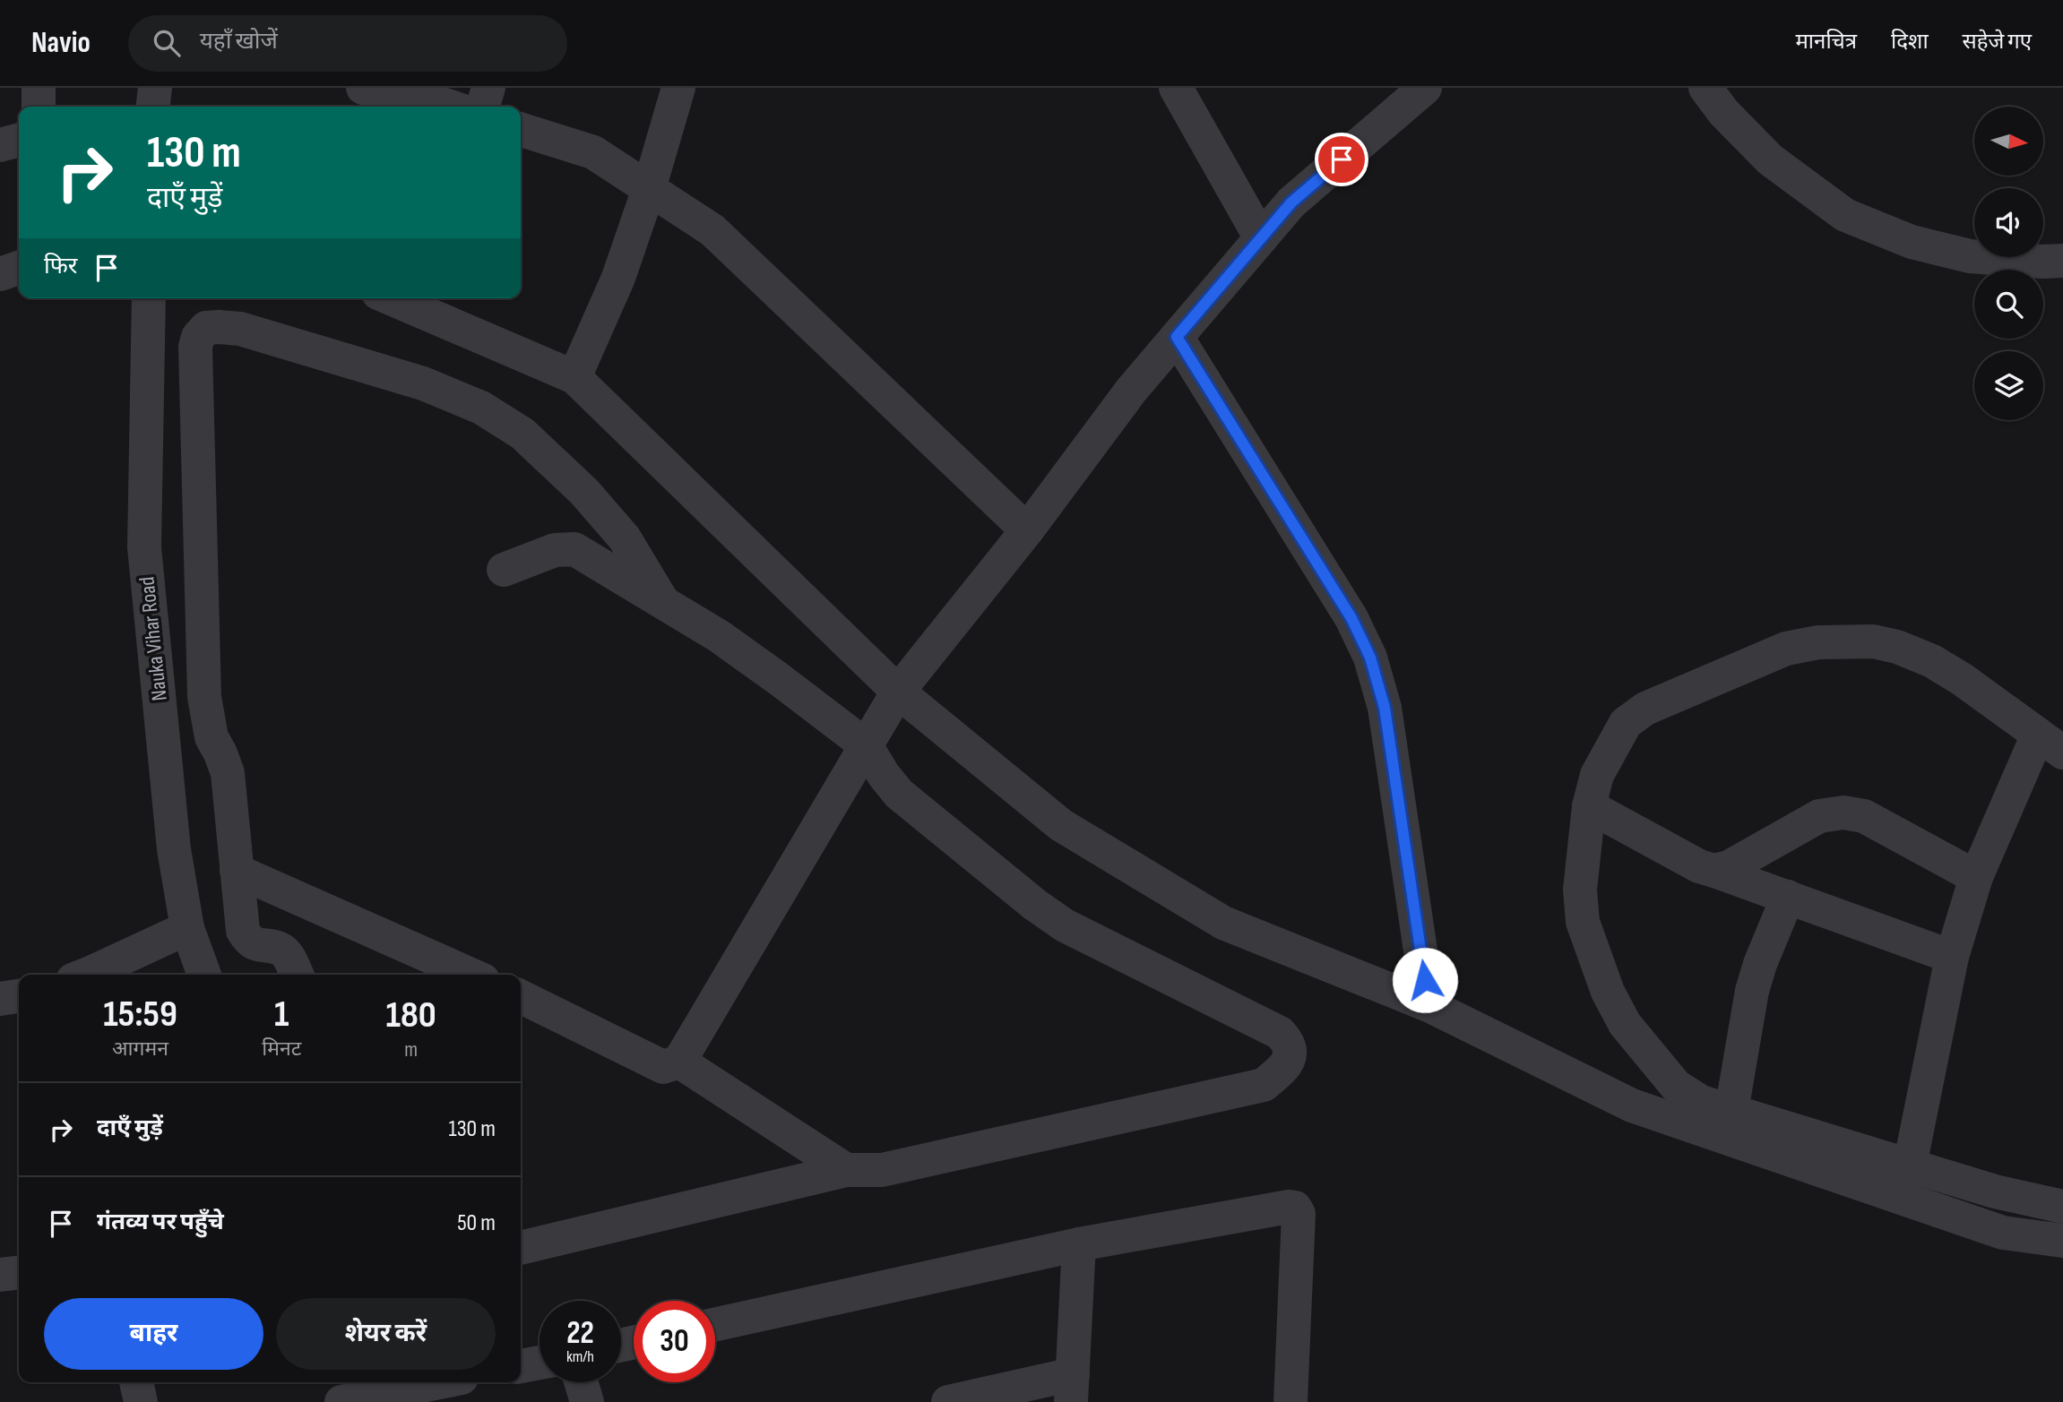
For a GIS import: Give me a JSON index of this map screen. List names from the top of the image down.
{
  "streets": {
    "street": ["Nauka Vihar Road"]
  },
  "north": "right",
  "page": {
    "header": "Navio",
    "search": "यहाँ खोजें",
    "nav": ["मानचित्र", "दिशा", "सहेजे गए"],
    "turn": ["130 m", "दाएँ मुड़ें"],
    "then": "फिर",
    "eta": [
      "15:59",
      "आगमन",
      "1",
      "मिनट",
      "180",
      "m"
    ],
    "list": [
      {
        "name": "दाएँ मुड़ें",
        "value": "130 m"
      },
      {
        "name": "गंतव्य पर पहुँचे",
        "value": "50 m"
      }
    ],
    "buttons": ["बाहर", "शेयर करें"],
    "speed": "22 km/h",
    "limit": "30"
  }
}
